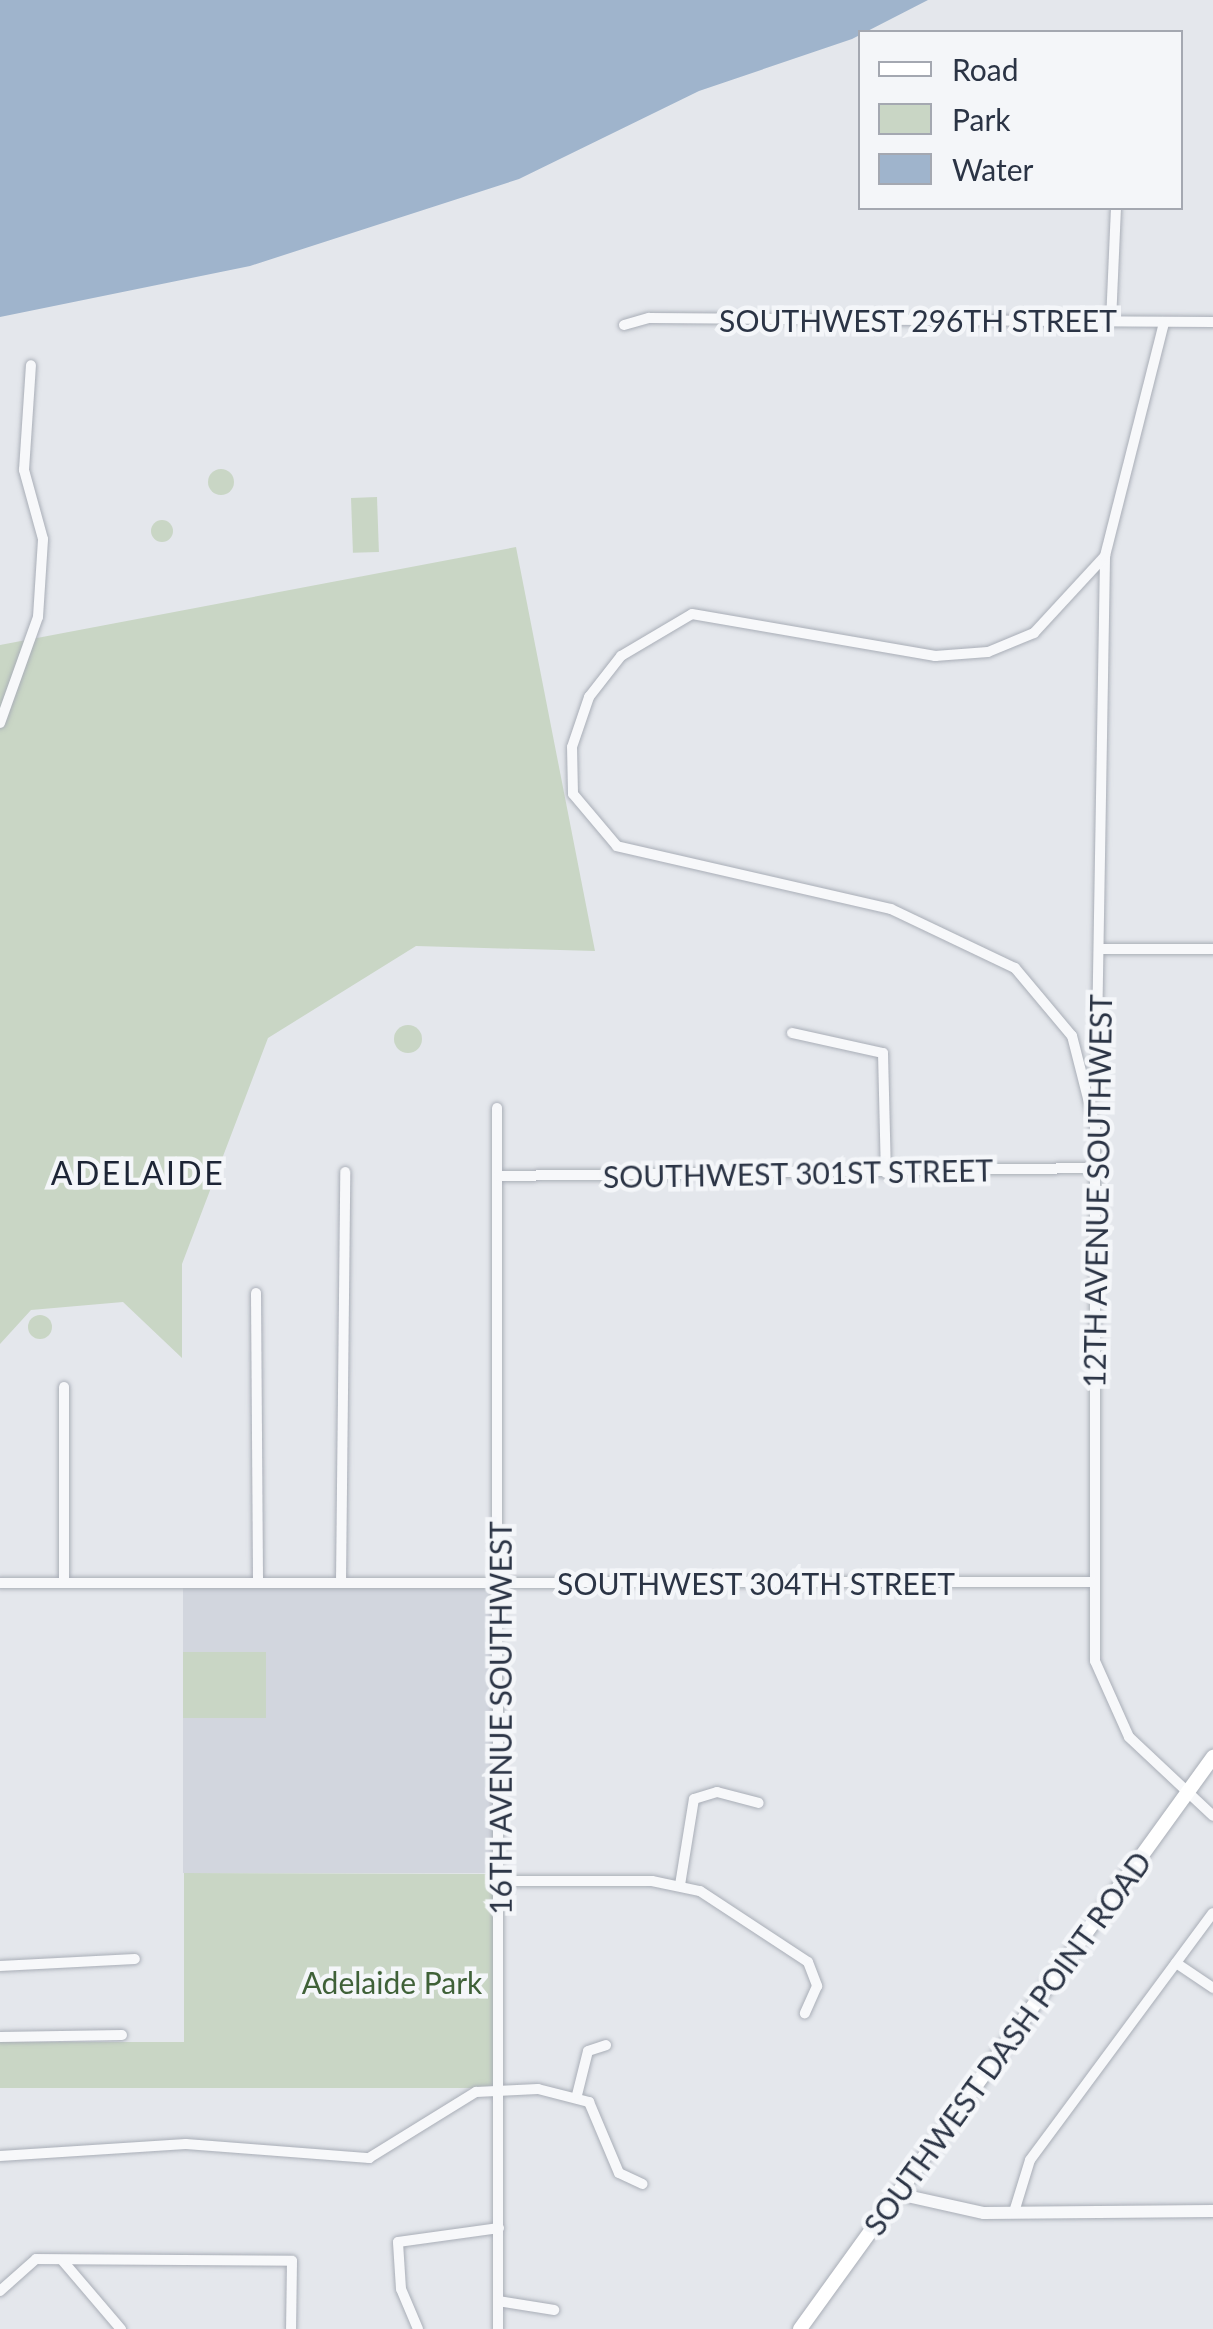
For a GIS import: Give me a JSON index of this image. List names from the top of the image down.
{
  "streets": {
    "main road": ["SOUTHWEST DASH POINT ROAD"],
    "street": [
      "SOUTHWEST 296TH STREET",
      "SOUTHWEST 301ST STREET",
      "12TH AVENUE SOUTHWEST",
      "SOUTHWEST 304TH STREET",
      "16TH AVENUE SOUTHWEST"
    ]
  },
  "crossings": [
    ["SOUTHWEST 301ST STREET", "12TH AVENUE SOUTHWEST"],
    ["SOUTHWEST 301ST STREET", "16TH AVENUE SOUTHWEST"],
    ["12TH AVENUE SOUTHWEST", "SOUTHWEST 304TH STREET"],
    ["12TH AVENUE SOUTHWEST", "SOUTHWEST DASH POINT ROAD"],
    ["SOUTHWEST 304TH STREET", "16TH AVENUE SOUTHWEST"]
  ],
  "districts": ["ADELAIDE"],
  "parks": ["Adelaide Park"],
  "legend": ["Road", "Park", "Water"]
}
